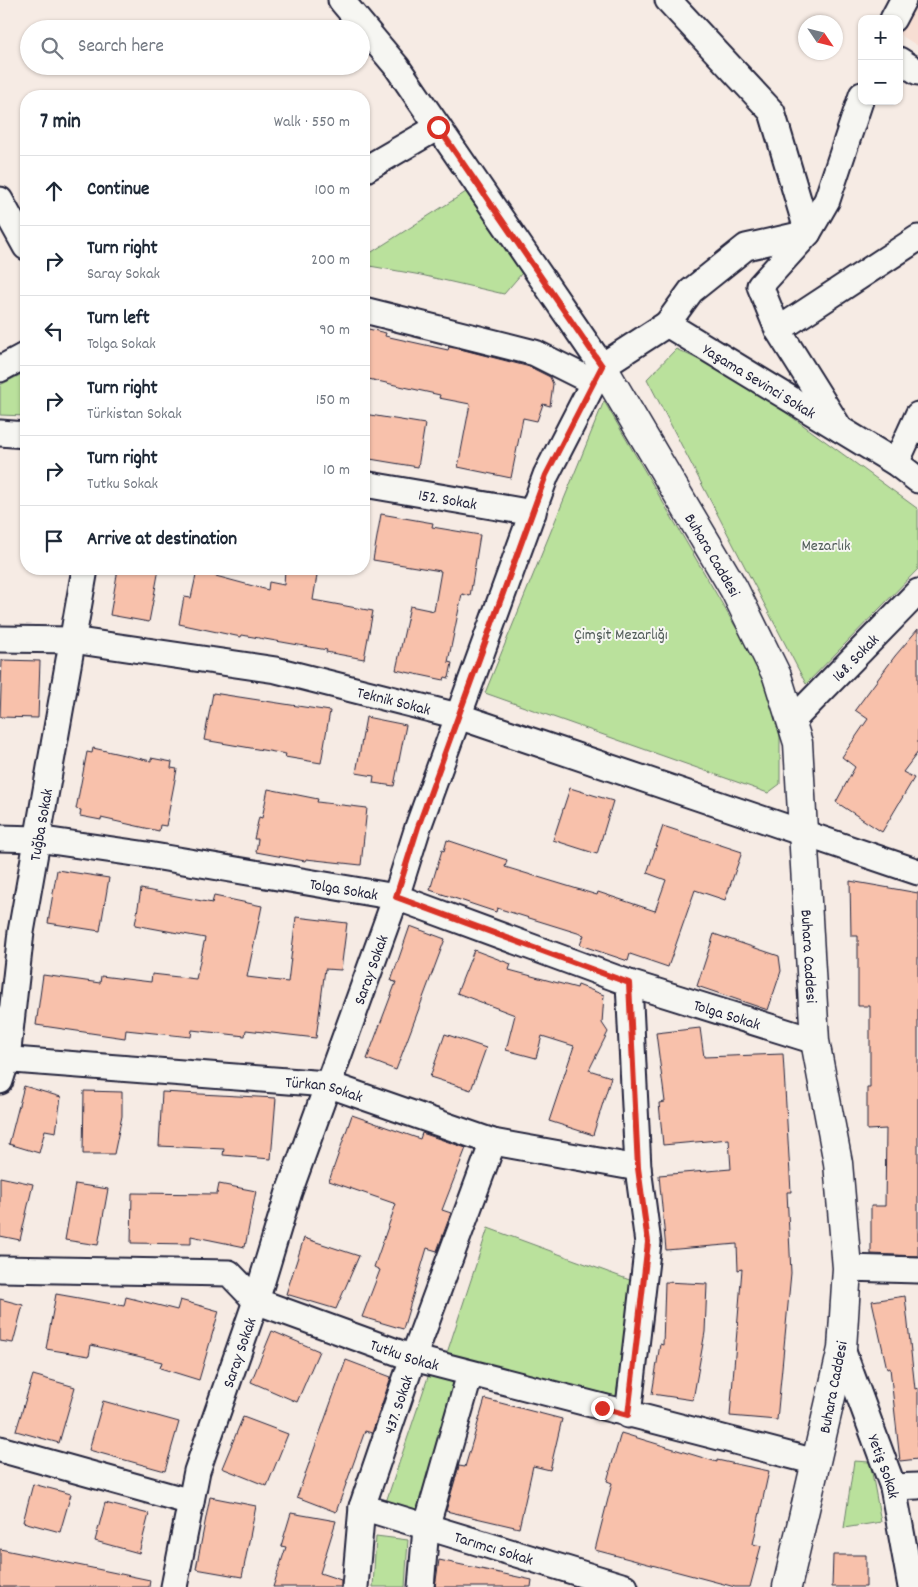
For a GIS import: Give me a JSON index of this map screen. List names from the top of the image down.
{
  "streets": {
    "main road": ["Buhara Caddesi"],
    "street": [
      "Yaşama Sevinci Sokak",
      "152. Sokak",
      "168. Sokak",
      "Teknik Sokak",
      "Tuğba Sokak",
      "Tolga Sokak",
      "Saray Sokak",
      "Türkan Sokak",
      "Tutku Sokak",
      "437. Sokak",
      "Yetiş Sokak",
      "Tarımcı Sokak"
    ]
  },
  "crossings": [
    ["152. Sokak", "Saray Sokak"],
    ["Buhara Caddesi", "168. Sokak"],
    ["Buhara Caddesi", "Teknik Sokak"],
    ["Buhara Caddesi", "Tolga Sokak"],
    ["Buhara Caddesi", "Saray Sokak"],
    ["Buhara Caddesi", "Tutku Sokak"],
    ["Buhara Caddesi", "Yetiş Sokak"],
    ["Teknik Sokak", "Tuğba Sokak"],
    ["Teknik Sokak", "Saray Sokak"],
    ["Tuğba Sokak", "Tolga Sokak"],
    ["Tuğba Sokak", "Türkan Sokak"],
    ["Tolga Sokak", "Saray Sokak"],
    ["Saray Sokak", "Türkan Sokak"],
    ["Saray Sokak", "Tutku Sokak"],
    ["Türkan Sokak", "437. Sokak"],
    ["Tutku Sokak", "437. Sokak"],
    ["437. Sokak", "Tarımcı Sokak"]
  ],
  "parks": ["Mezarlık", "Çimşit Mezarlığı"],
  "north": "bottom right",
  "page": {
    "map_buttons": ["+", "−"],
    "search": "Search here",
    "heading": ["7 min", "Walk · 550 m"],
    "list": [
      ["Continue", "100 m"],
      ["Turn right", "Saray Sokak", "200 m"],
      ["Turn left", "Tolga Sokak", "90 m"],
      ["Turn right", "Türkistan Sokak", "150 m"],
      ["Turn right", "Tutku Sokak", "10 m"],
      "Arrive at destination"
    ]
  }
}
